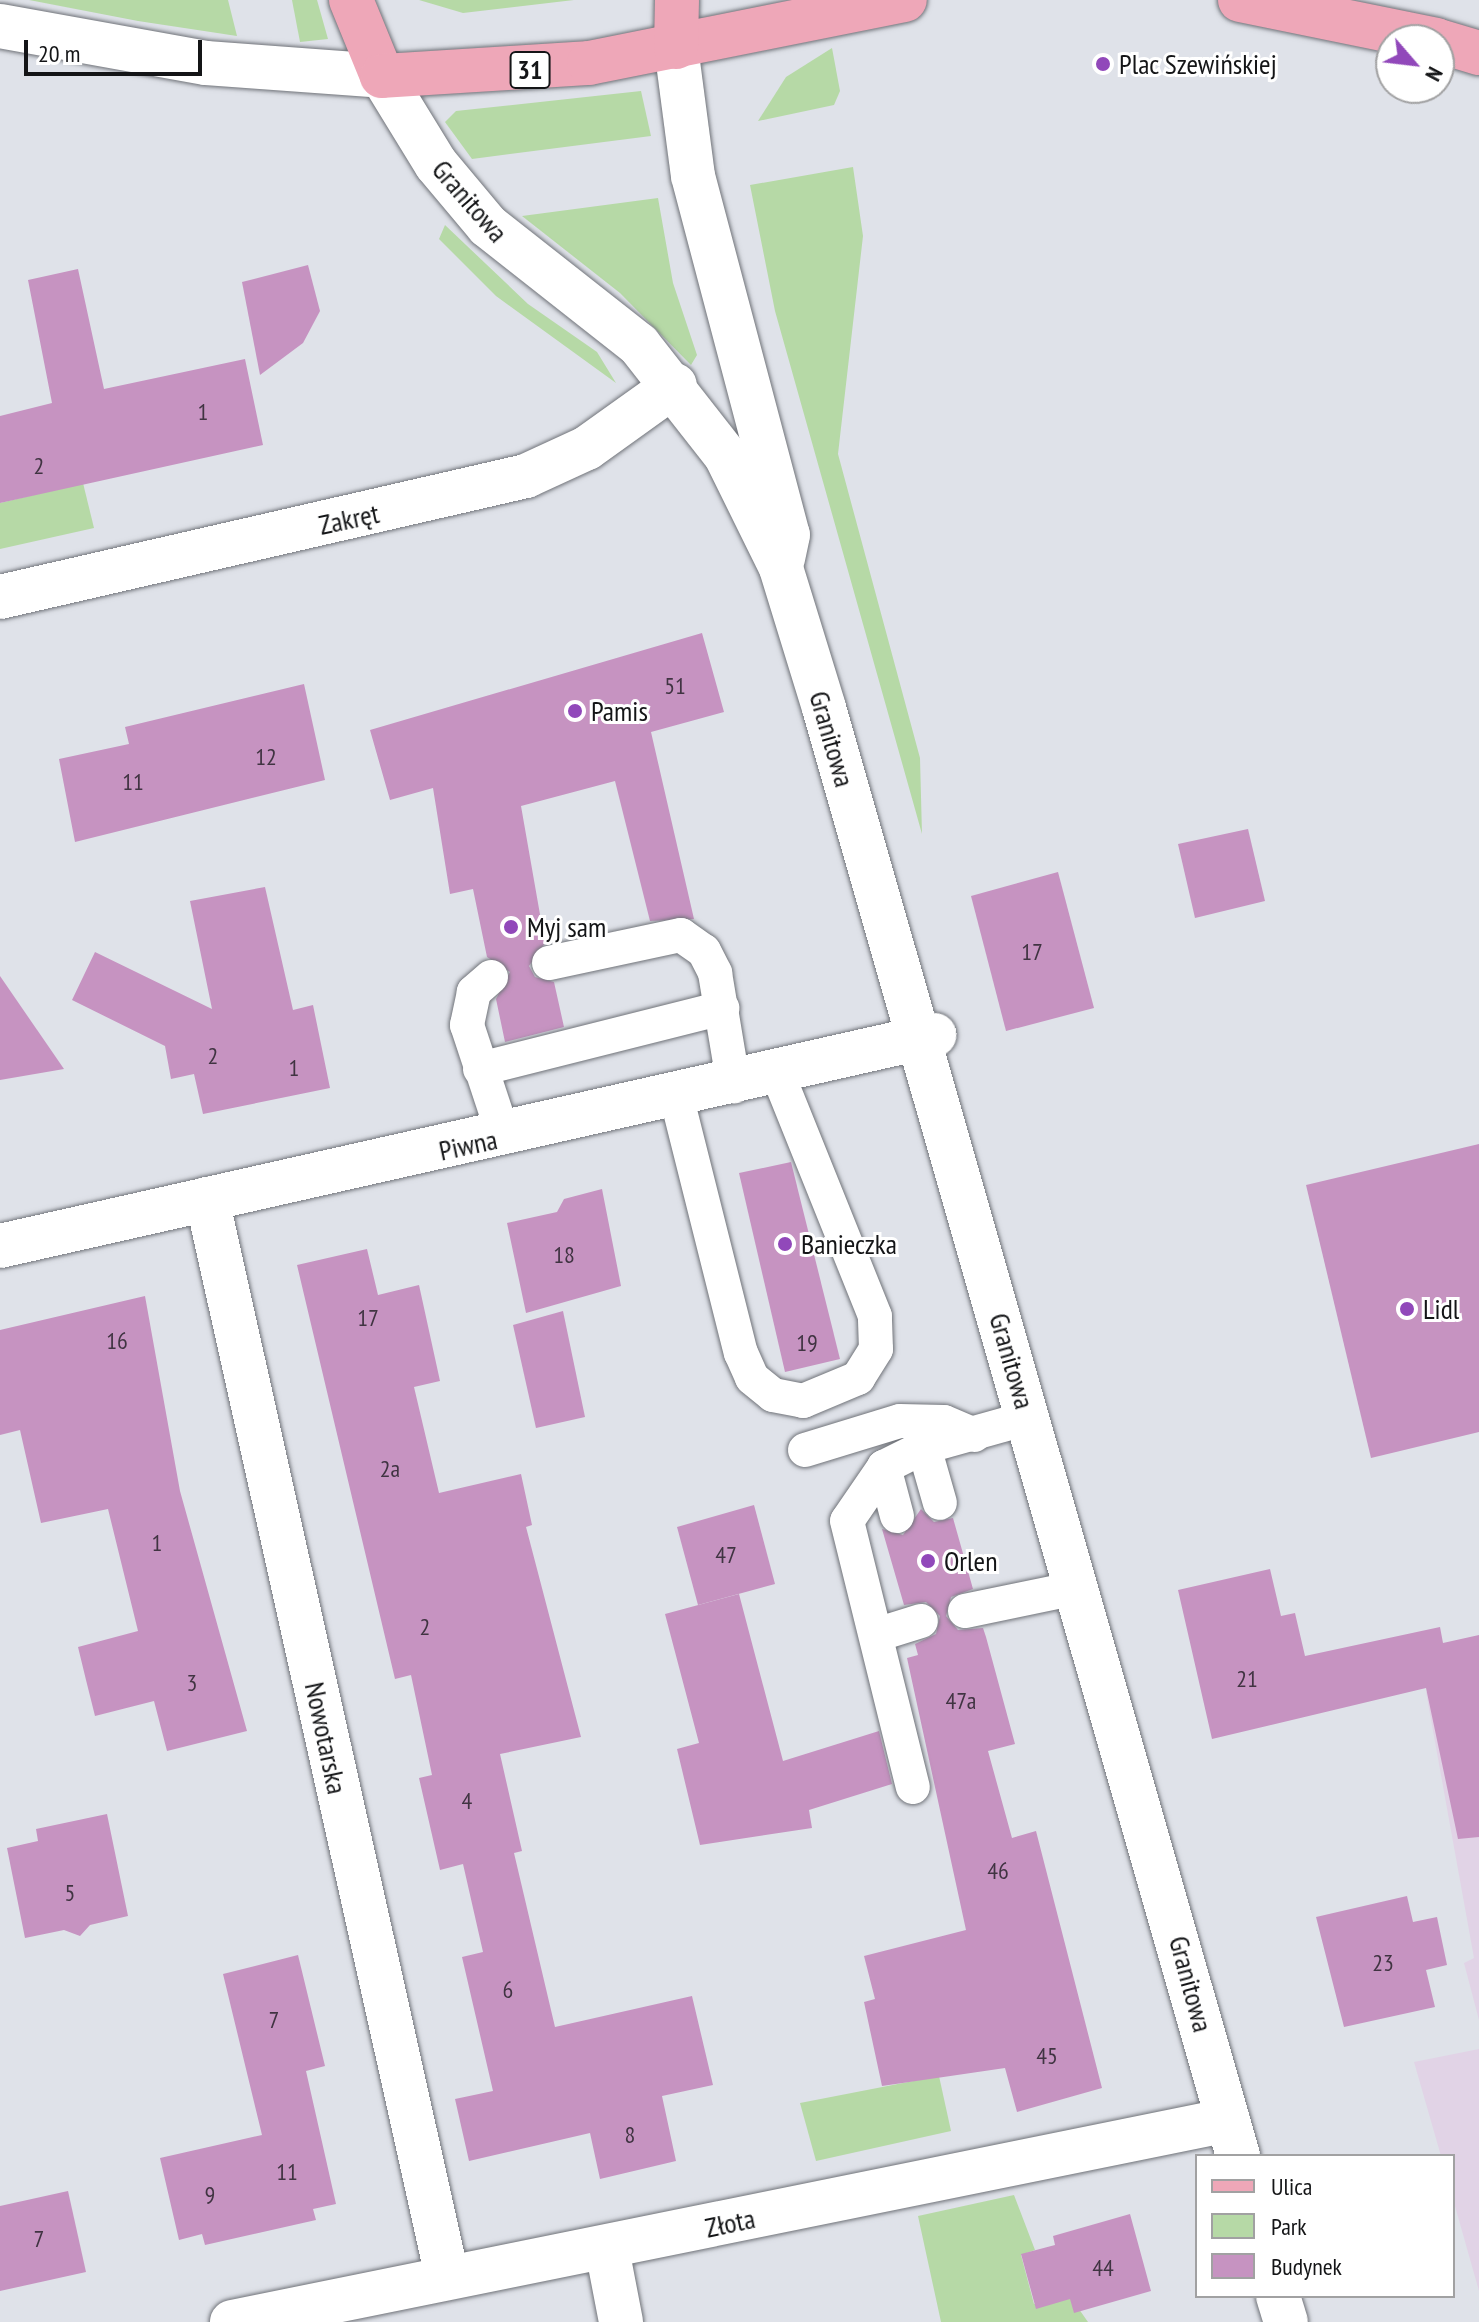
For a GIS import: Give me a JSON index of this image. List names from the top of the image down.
{
  "streets": {
    "main road": ["31"],
    "street": [
      "Granitowa",
      "Zakręt",
      "Piwna",
      "Nowotarska",
      "Złota"
    ]
  },
  "crossings": [
    ["31", "Granitowa"],
    ["Granitowa", "Zakręt"],
    ["Granitowa", "Piwna"],
    ["Granitowa", "Złota"],
    ["Piwna", "Nowotarska"],
    ["Nowotarska", "Złota"]
  ],
  "places": [
    "Plac Szewińskiej",
    "Pamis",
    "Myj sam",
    "Banieczka",
    "Lidl",
    "Orlen"
  ],
  "house_numbers": [
    "1",
    "2",
    "51",
    "12",
    "11",
    "17",
    "2",
    "1",
    "18",
    "17",
    "16",
    "19",
    "2a",
    "1",
    "47",
    "2",
    "21",
    "3",
    "47a",
    "4",
    "46",
    "5",
    "23",
    "6",
    "7",
    "45",
    "8",
    "11",
    "9",
    "7",
    "44"
  ],
  "legend": ["Ulica", "Park", "Budynek"],
  "scale_bar": "20 m",
  "north": "bottom right"
}
